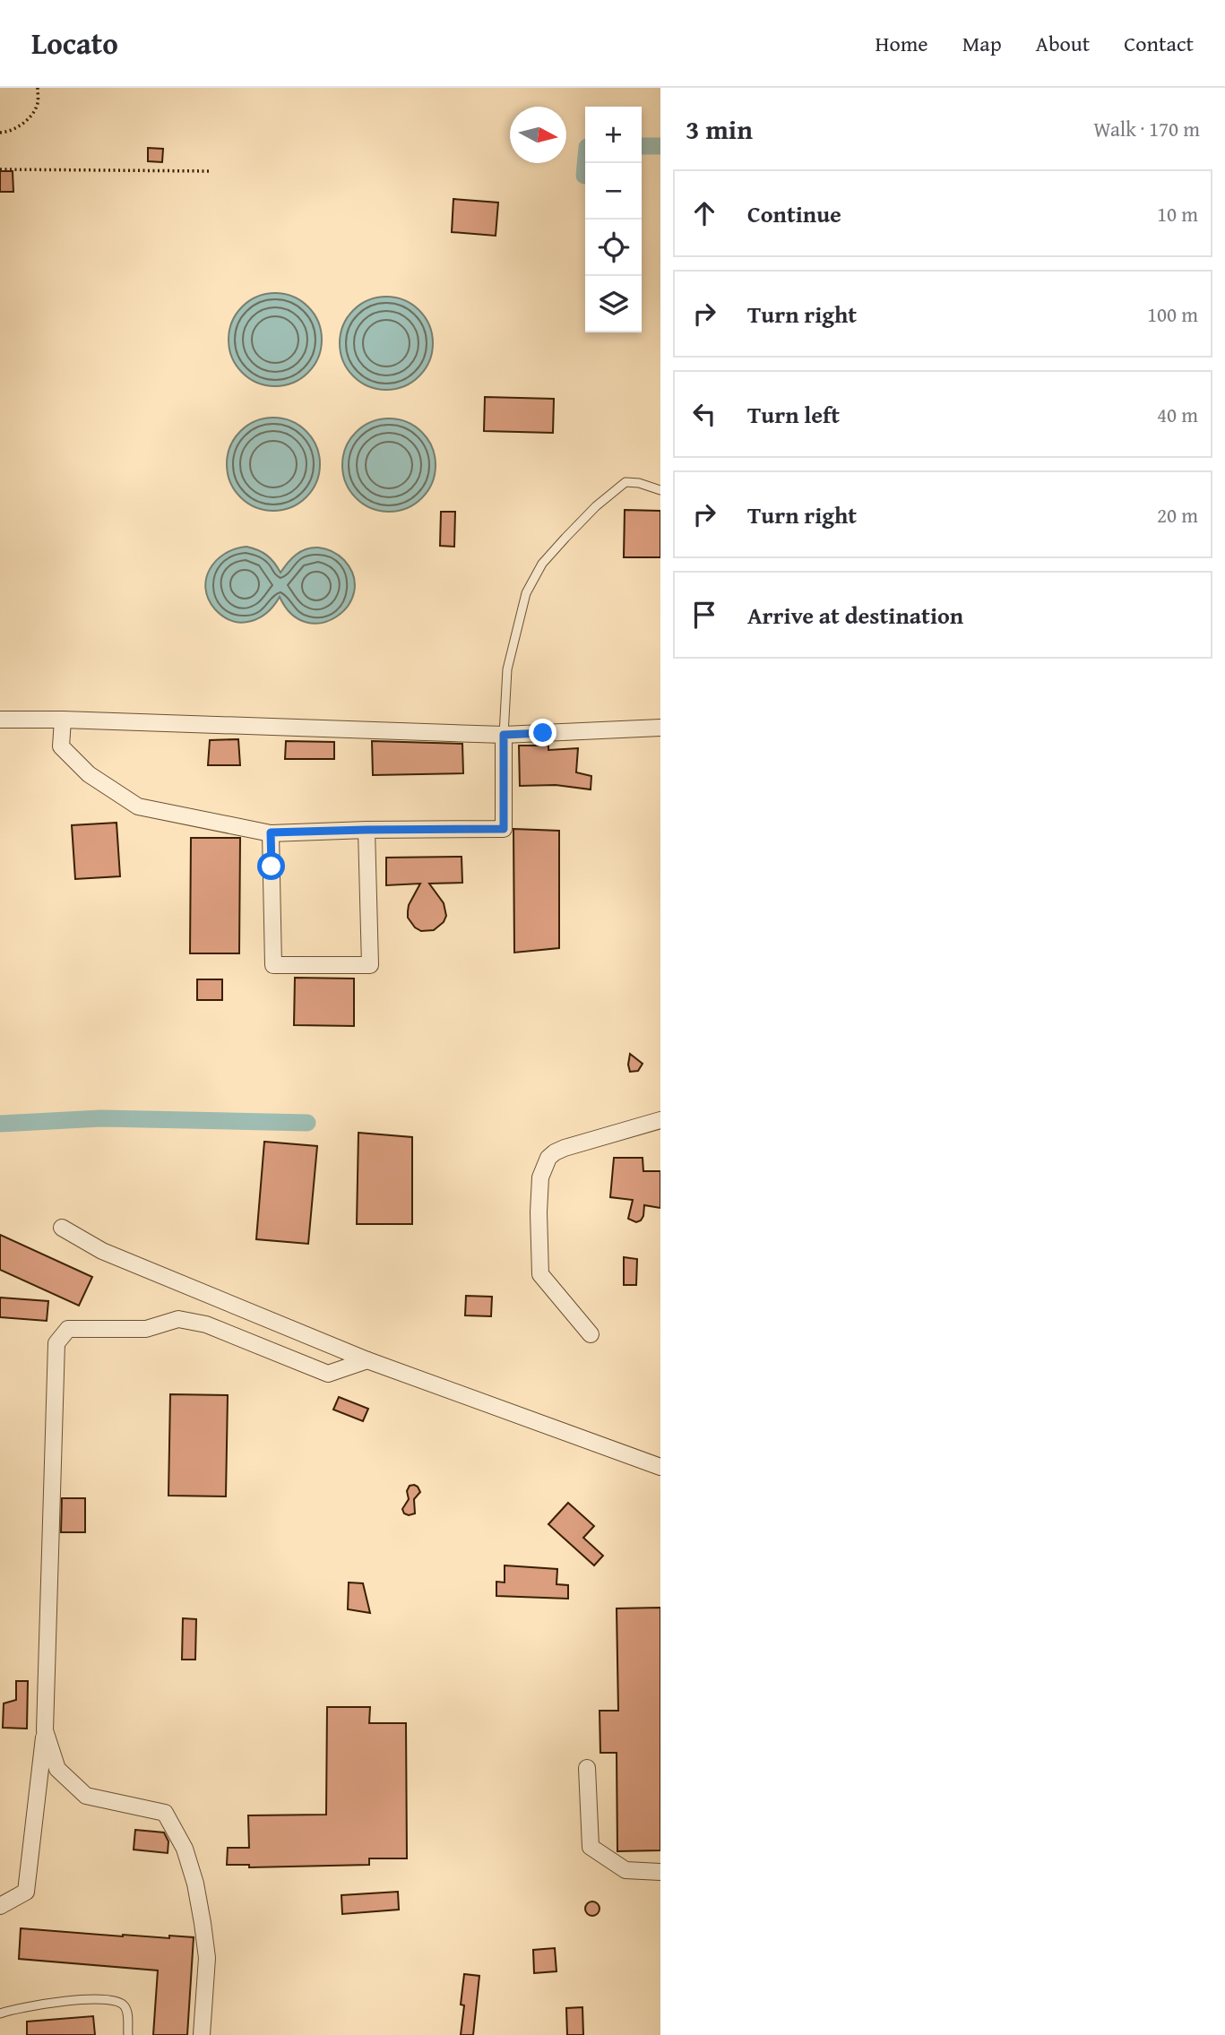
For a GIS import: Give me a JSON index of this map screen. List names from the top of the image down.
{
  "north": "right",
  "page": {
    "header": "Locato",
    "nav": [
      "Home",
      "Map",
      "About",
      "Contact"
    ],
    "heading": ["3 min", "Walk · 170 m"],
    "map_buttons": ["+", "−"],
    "list": [
      ["Continue", "10 m"],
      ["Turn right", "100 m"],
      ["Turn left", "40 m"],
      ["Turn right", "20 m"],
      "Arrive at destination"
    ]
  }
}
